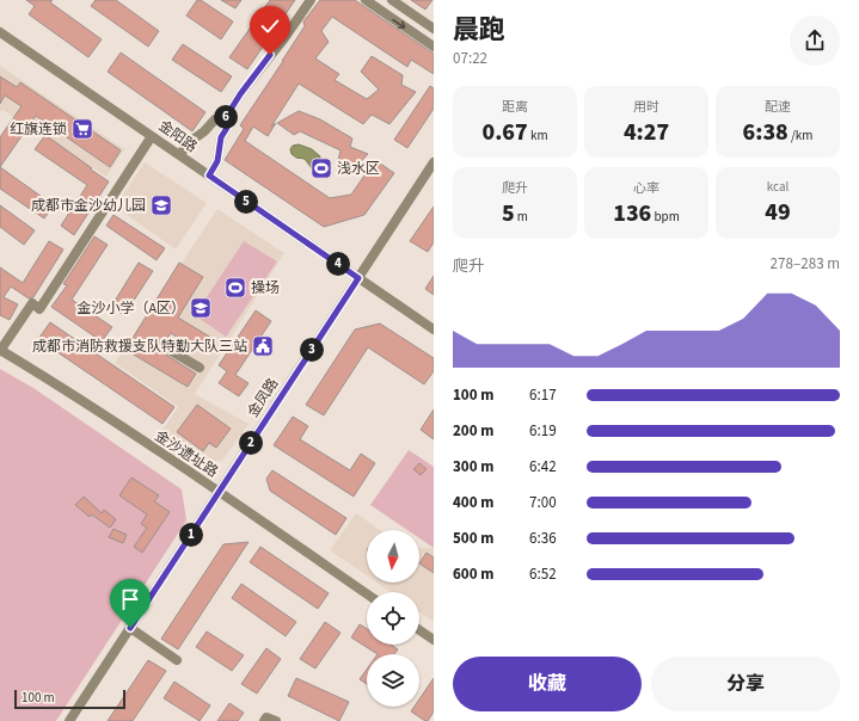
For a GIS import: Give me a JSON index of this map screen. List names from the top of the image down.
{
  "streets": {
    "street": ["金阳路", "金凤路", "金沙遗址路"]
  },
  "crossings": [
    ["金阳路", "金凤路"],
    ["金凤路", "金沙遗址路"]
  ],
  "places": {
    "supermarket": ["红旗连锁"],
    "sports": ["浅水区", "操场"],
    "school or university": ["成都市金沙幼儿园", "金沙小学（A区）"],
    "public building": ["成都市消防救援支队特勤大队三站"]
  },
  "scale_bar": "100 m",
  "north": "bottom",
  "page": {
    "heading": ["晨跑", "07:22"],
    "stats": [
      ["距离", "0.67 km"],
      ["用时", "4:27"],
      ["配速", "6:38 /km"],
      ["爬升", "5 m"],
      ["心率", "136 bpm"],
      ["kcal", "49"]
    ],
    "pins": [
      "6",
      "5",
      "4",
      "3",
      "2",
      "1"
    ],
    "chart": ["爬升", "278–283 m"],
    "list": [
      {
        "name": "100 m",
        "note": "6:17"
      },
      {
        "name": "200 m",
        "note": "6:19"
      },
      {
        "name": "300 m",
        "note": "6:42"
      },
      {
        "name": "400 m",
        "note": "7:00"
      },
      {
        "name": "500 m",
        "note": "6:36"
      },
      {
        "name": "600 m",
        "note": "6:52"
      }
    ],
    "buttons": ["收藏", "分享"],
    "scale": "100 m"
  }
}
